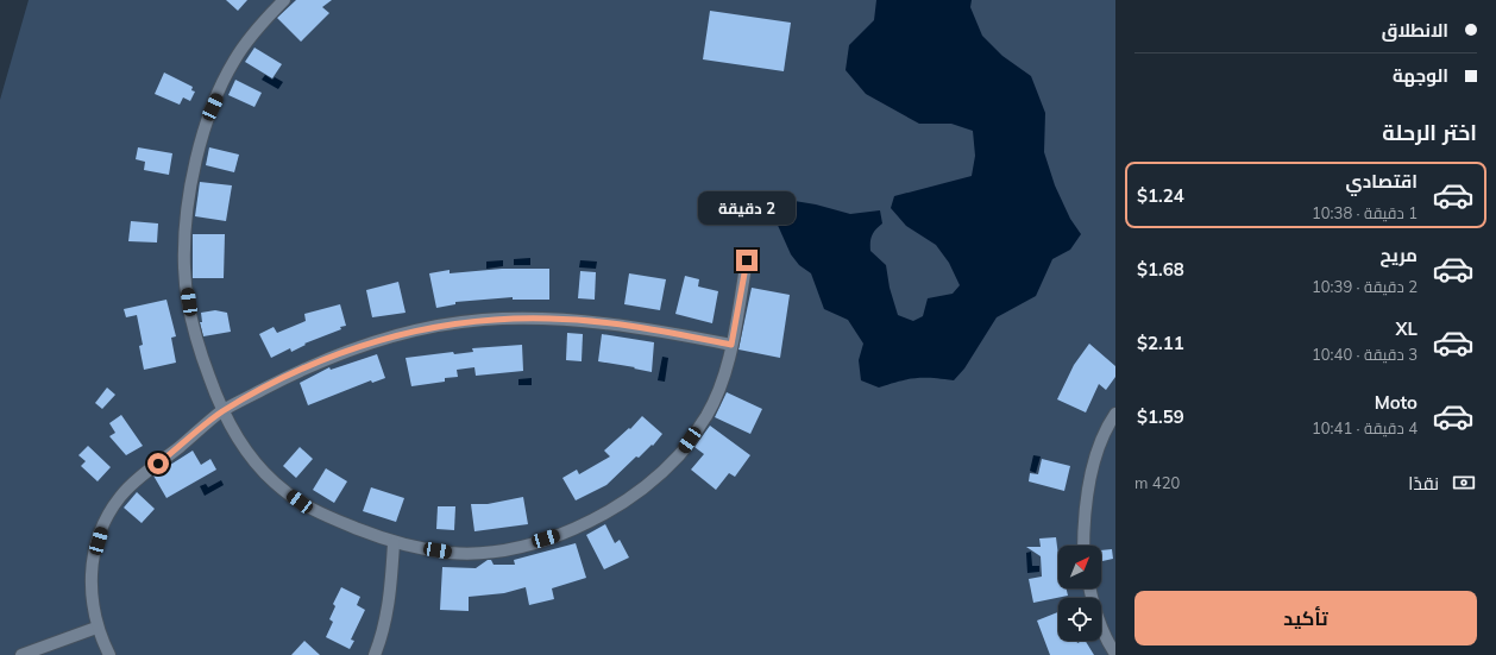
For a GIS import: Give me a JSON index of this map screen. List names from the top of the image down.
{
  "north": "top right",
  "page": {
    "banner": ["الانطلاق", "الوجهة"],
    "heading": "اختر الرحلة",
    "list": [
      {
        "name": "اقتصادي",
        "note": "1 دقيقة · 10:38",
        "value": "$1.24"
      },
      {
        "name": "مريح",
        "note": "2 دقيقة · 10:39",
        "value": "$1.68"
      },
      {
        "name": "XL",
        "note": "3 دقيقة · 10:40",
        "value": "$2.11"
      },
      {
        "name": "Moto",
        "note": "4 دقيقة · 10:41",
        "value": "$1.59"
      }
    ],
    "bubble": "2 دقيقة",
    "pay": ["نقدًا", "420 m"],
    "buttons": "تأكيد"
  }
}
